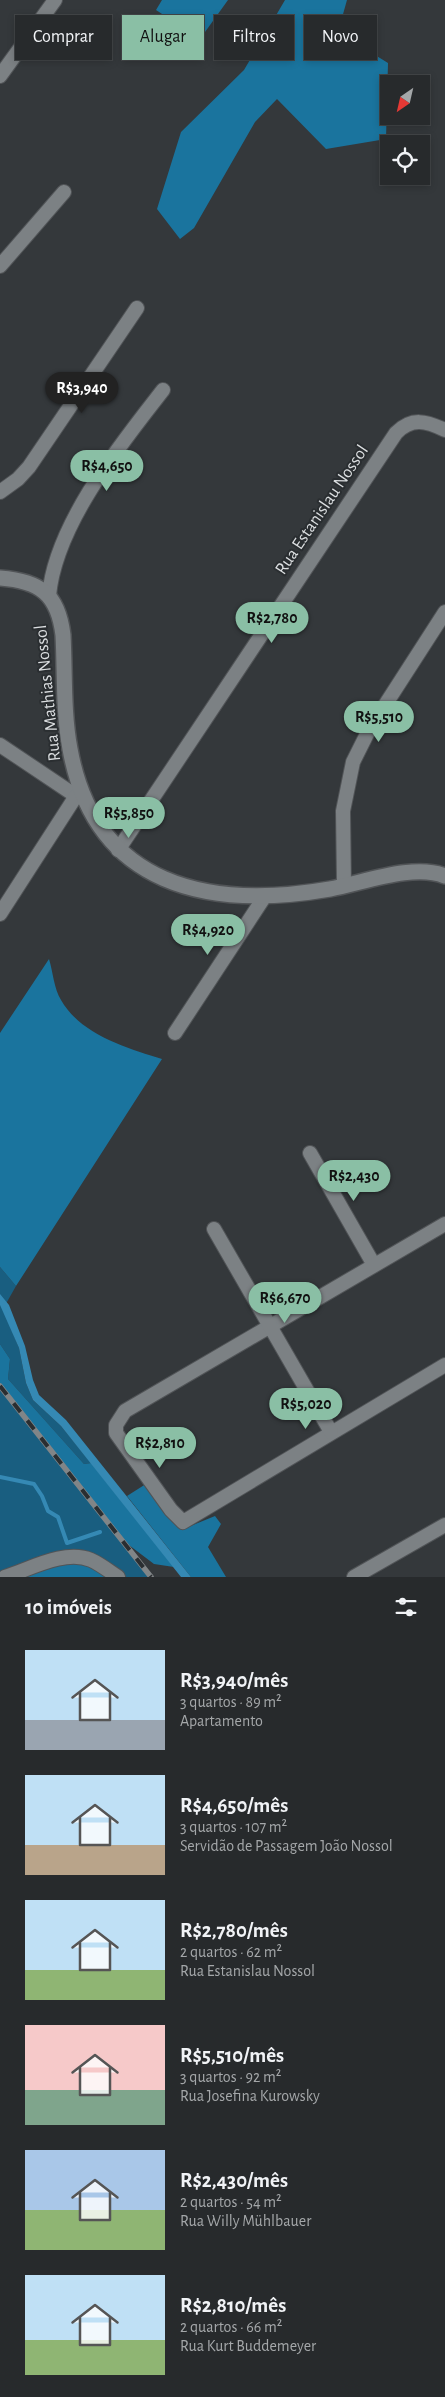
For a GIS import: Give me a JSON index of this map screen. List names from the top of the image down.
{
  "streets": {
    "street": ["Rua Estanislau Nossol", "Rua Mathias Nossol"]
  },
  "crossings": [
    ["Rua Estanislau Nossol", "Rua Mathias Nossol"]
  ],
  "north": "bottom left",
  "page": {
    "chip": [
      "Comprar",
      "Alugar",
      "Filtros",
      "Novo"
    ],
    "price": [
      "R$3,940",
      "R$4,650",
      "R$2,780",
      "R$5,510",
      "R$5,850",
      "R$4,920",
      "R$2,430",
      "R$6,670",
      "R$5,020",
      "R$2,810"
    ],
    "heading": "10 imóveis",
    "list": [
      {
        "name": "R$3,940/mês",
        "note": "3 quartos · 89 m² · Apartamento"
      },
      {
        "name": "R$4,650/mês",
        "note": "3 quartos · 107 m² · Servidão de Passagem João Nossol"
      },
      {
        "name": "R$2,780/mês",
        "note": "2 quartos · 62 m² · Rua Estanislau Nossol"
      },
      {
        "name": "R$5,510/mês",
        "note": "3 quartos · 92 m² · Rua Josefina Kurowsky"
      },
      {
        "name": "R$2,430/mês",
        "note": "2 quartos · 54 m² · Rua Willy Mühlbauer"
      },
      {
        "name": "R$2,810/mês",
        "note": "2 quartos · 66 m² · Rua Kurt Buddemeyer"
      }
    ]
  }
}
